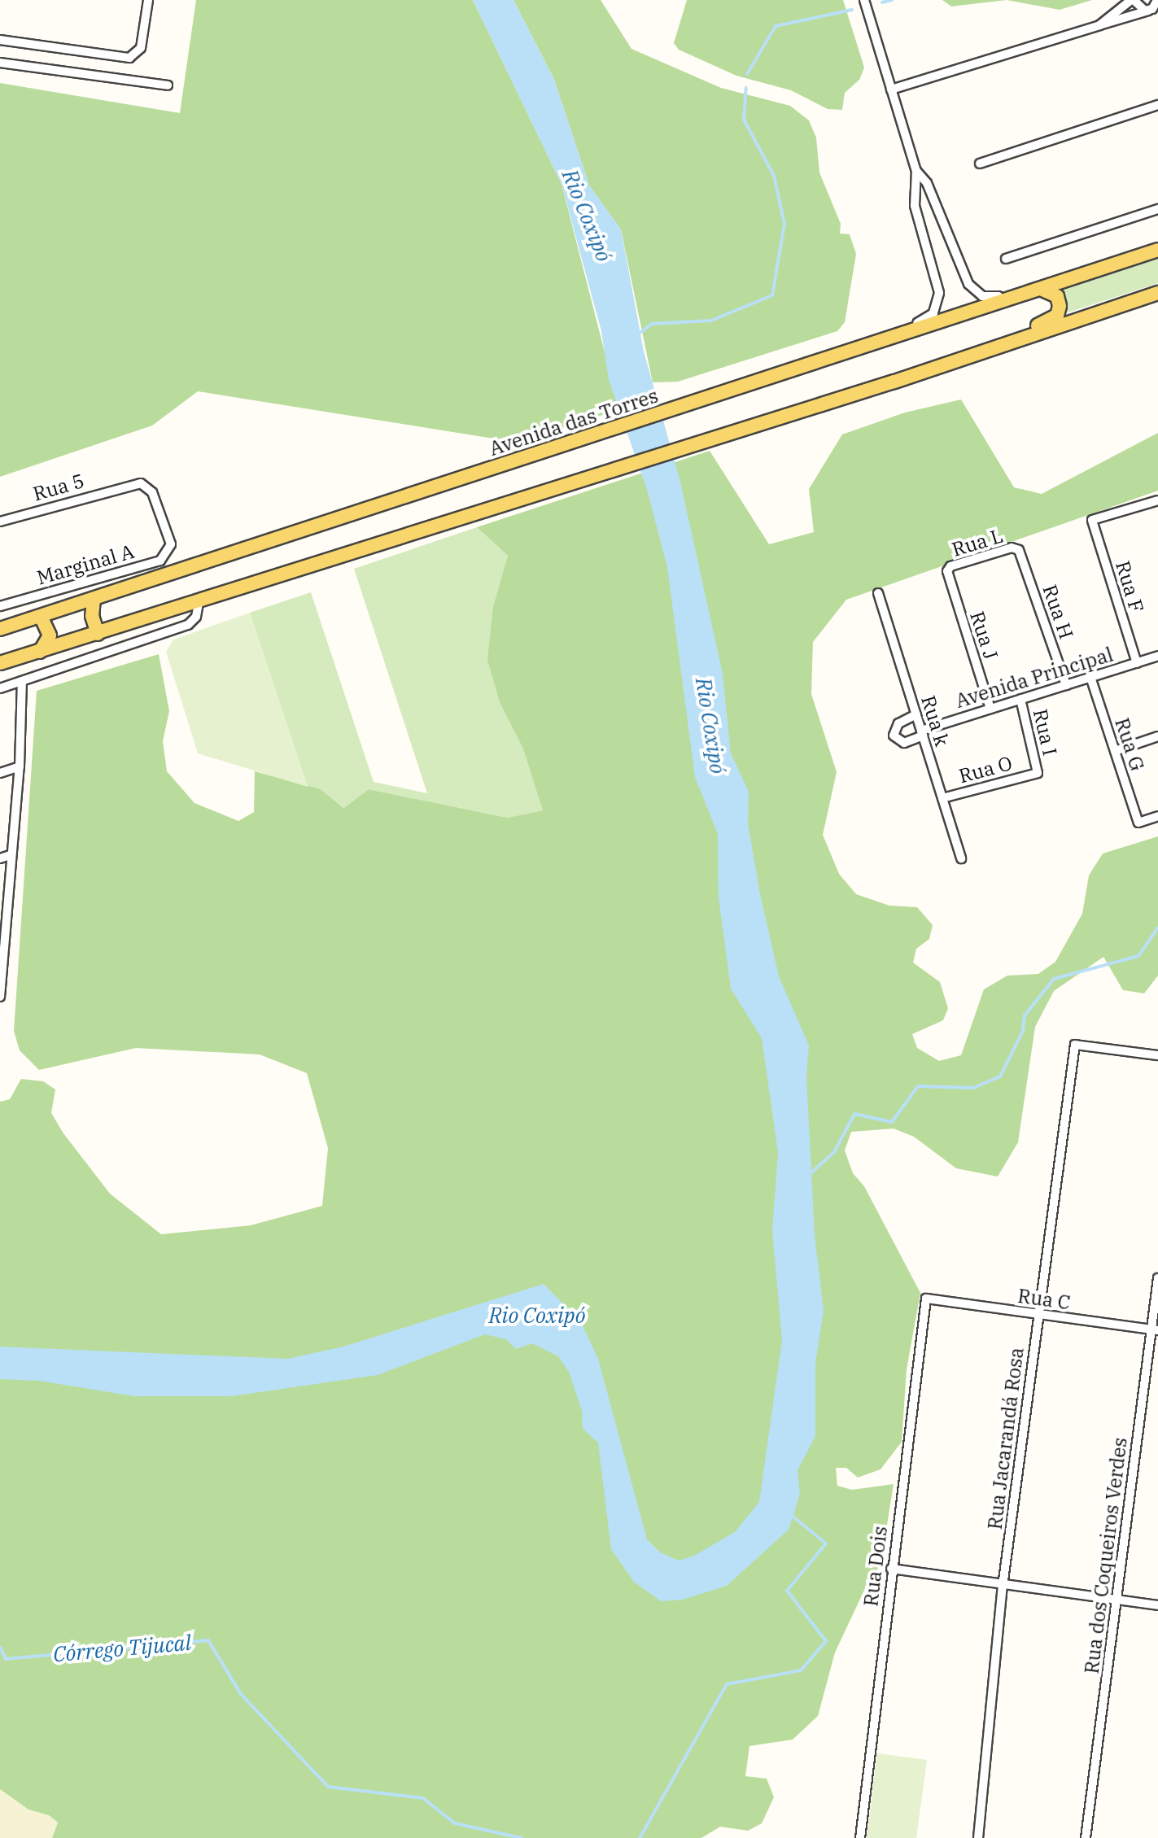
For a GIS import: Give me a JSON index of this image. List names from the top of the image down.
{
  "streets": {
    "main road": ["Avenida das Torres"],
    "street": [
      "Rua 5",
      "Rua L",
      "Marginal A",
      "Rua F",
      "Rua H",
      "Rua J",
      "Avenida Principal",
      "Rua k",
      "Rua I",
      "Rua G",
      "Rua O",
      "Rua C",
      "Rua Jacarandá Rosa",
      "Rua dos Coqueiros Verdes",
      "Rua Dois"
    ]
  },
  "crossings": [
    ["Rua 5", "Marginal A"],
    ["Rua L", "Rua H"],
    ["Rua L", "Rua J"],
    ["Rua F", "Avenida Principal"],
    ["Rua H", "Avenida Principal"],
    ["Rua J", "Avenida Principal"],
    ["Avenida Principal", "Rua k"],
    ["Avenida Principal", "Rua I"],
    ["Avenida Principal", "Rua G"],
    ["Rua k", "Rua O"],
    ["Rua I", "Rua O"],
    ["Rua C", "Rua Jacarandá Rosa"],
    ["Rua C", "Rua dos Coqueiros Verdes"],
    ["Rua C", "Rua Dois"]
  ],
  "water": ["Rio Coxipó", "Córrego Tijucal"]
}
